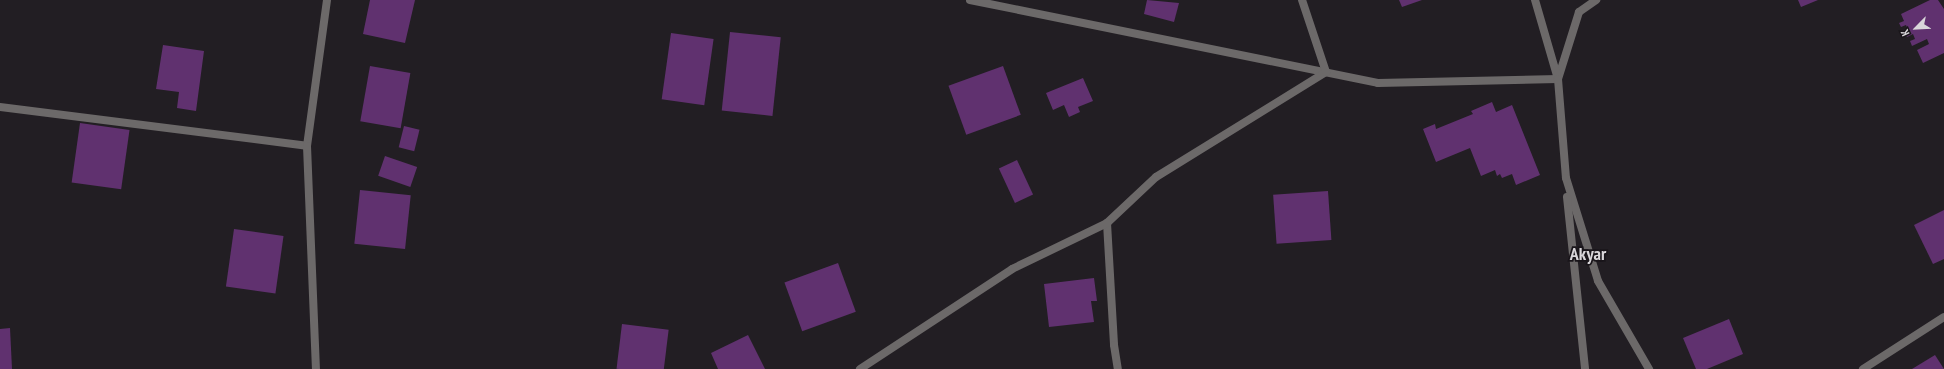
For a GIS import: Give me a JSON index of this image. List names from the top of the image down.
{
  "districts": ["Akyar"],
  "north": "bottom left"
}
